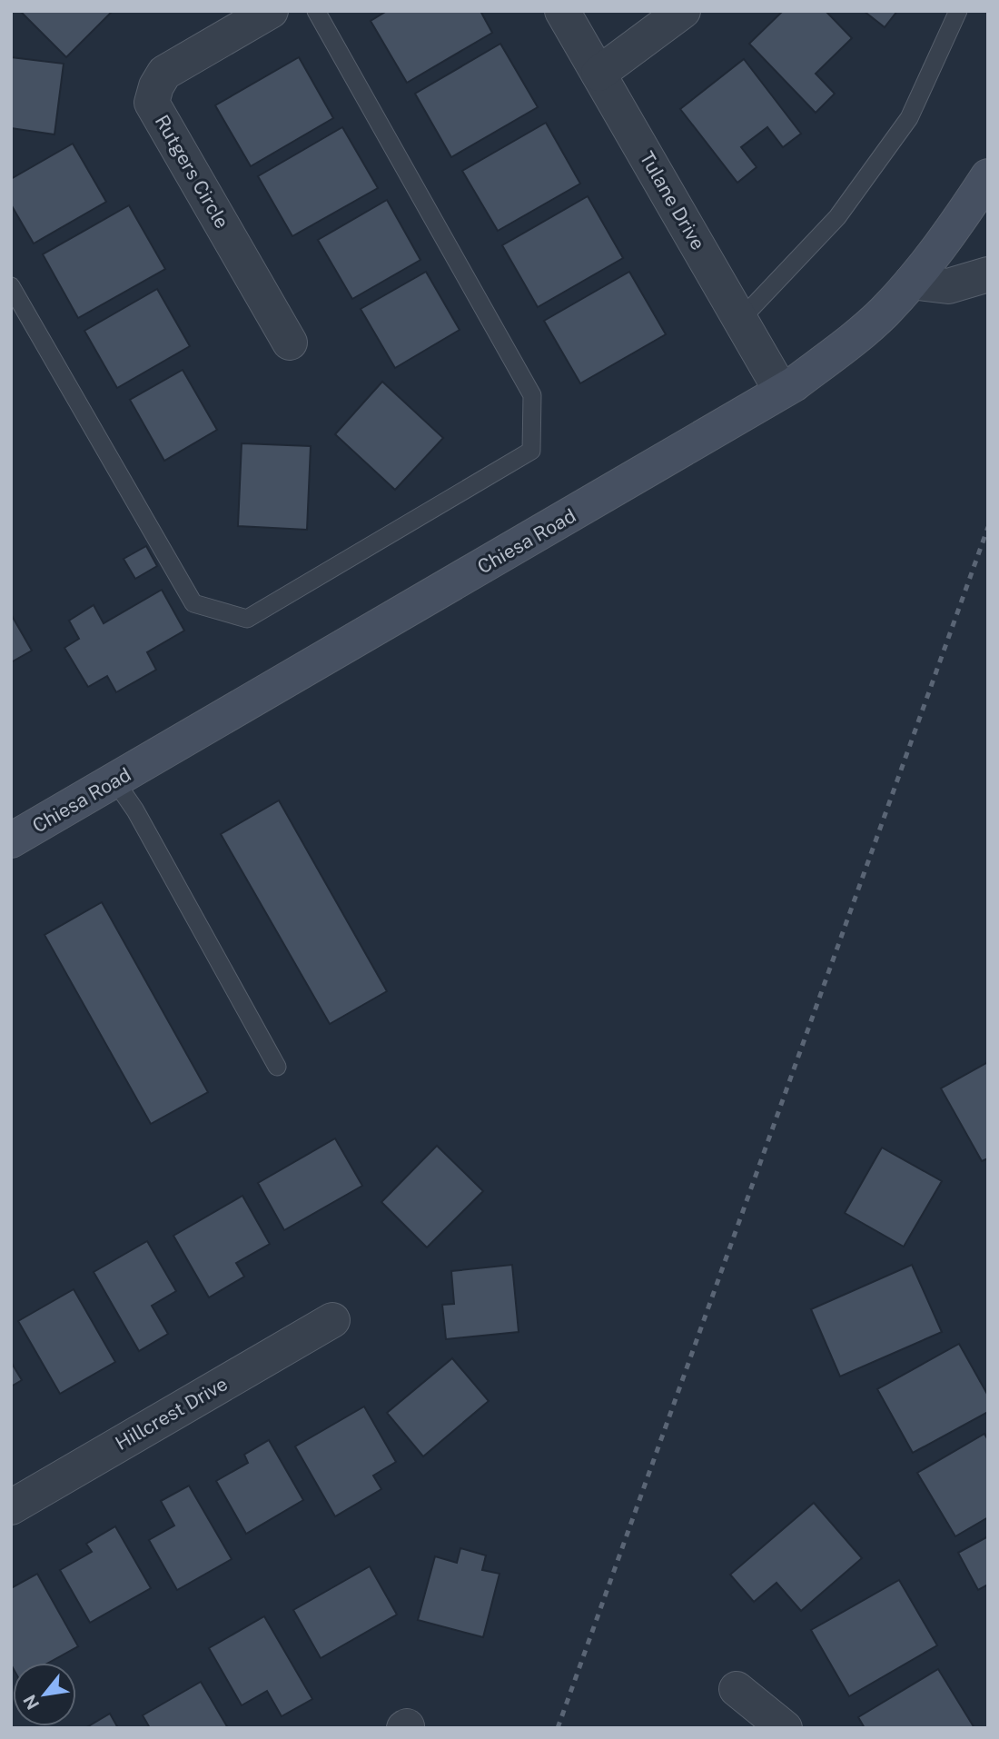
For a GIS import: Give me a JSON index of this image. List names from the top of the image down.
{
  "streets": {
    "main road": ["Chiesa Road"],
    "street": ["Rutgers Circle", "Tulane Drive", "Hillcrest Drive"]
  },
  "crossings": [
    ["Tulane Drive", "Chiesa Road"]
  ],
  "north": "bottom left"
}
